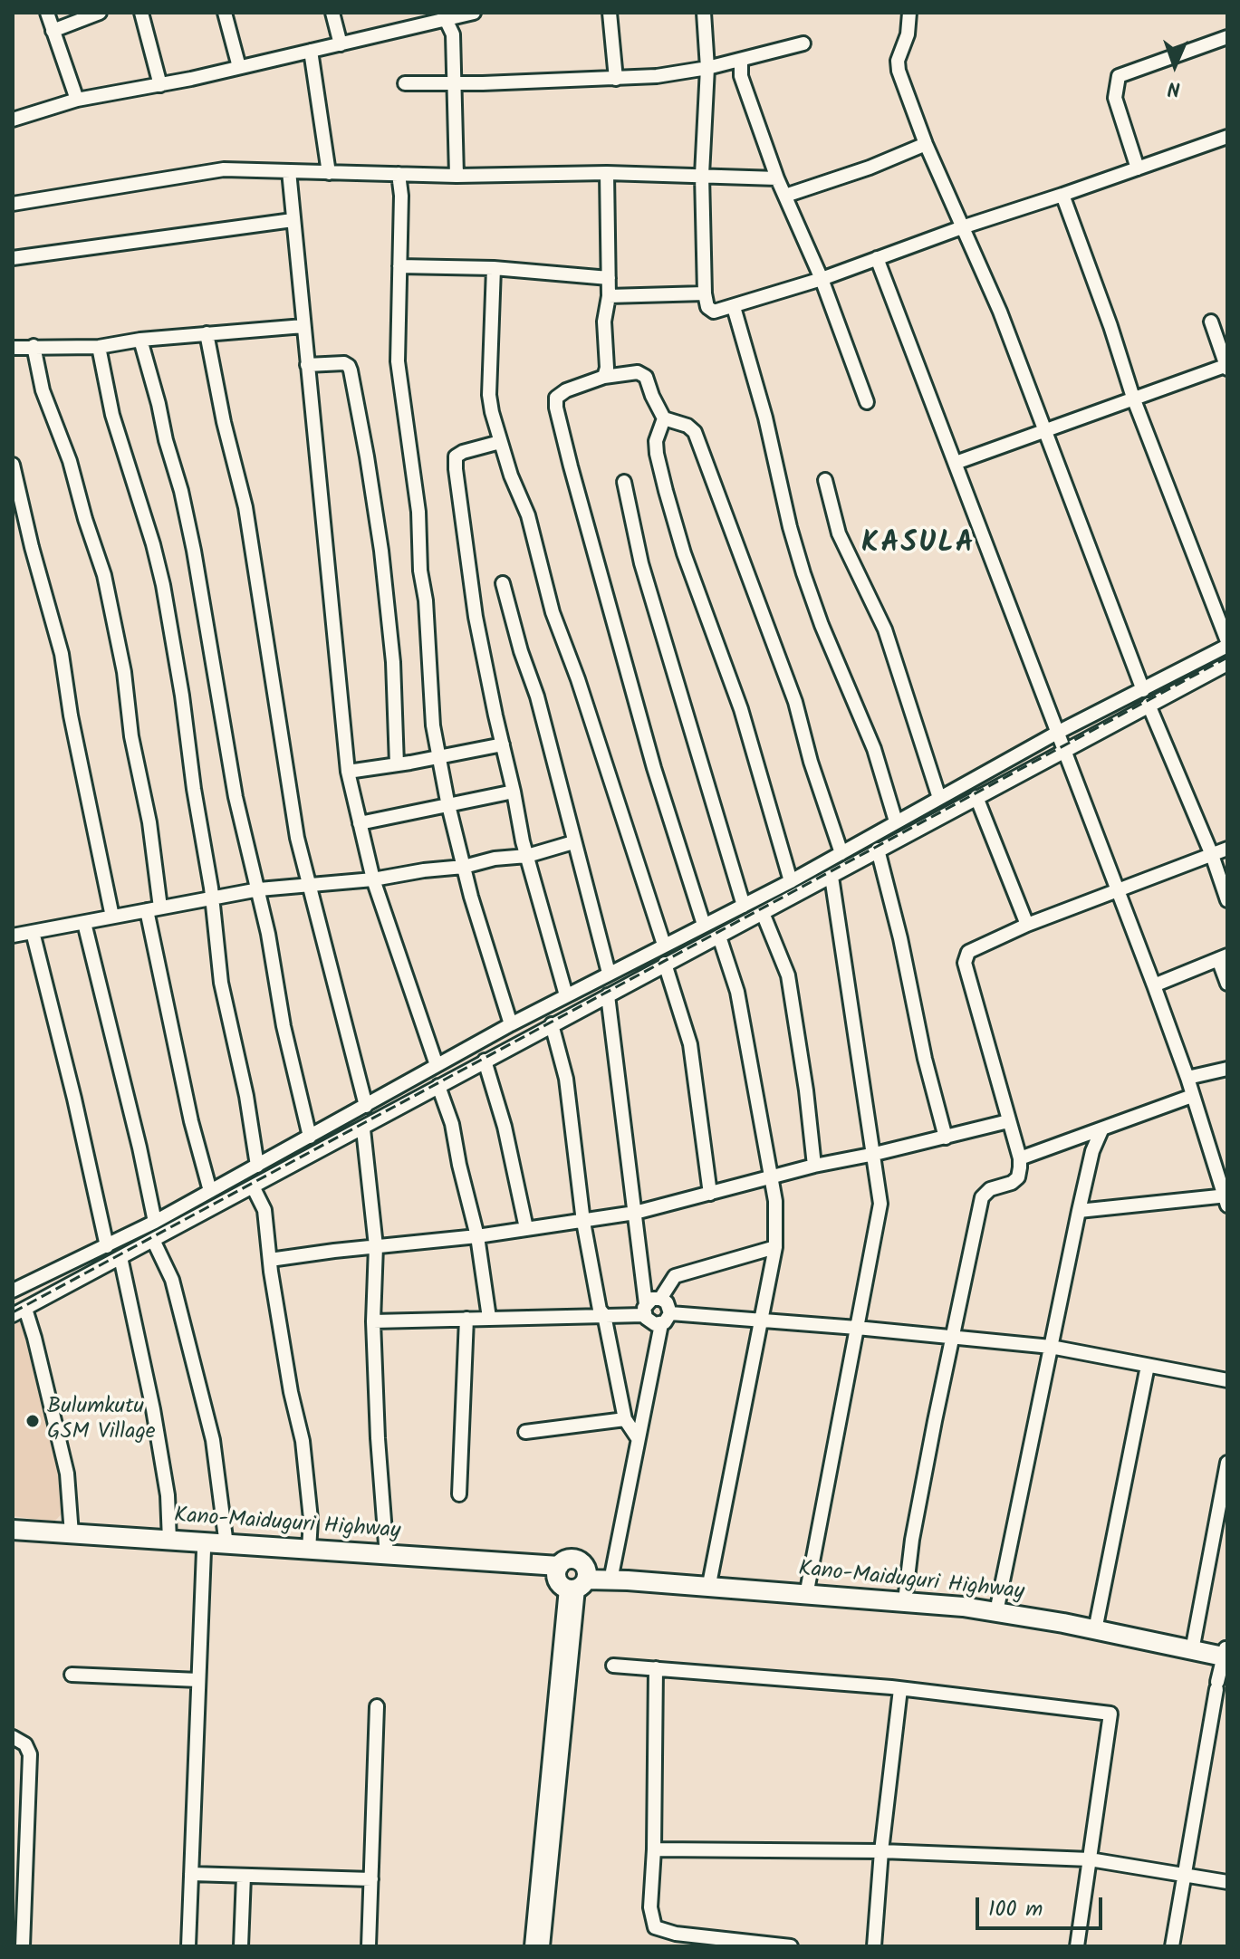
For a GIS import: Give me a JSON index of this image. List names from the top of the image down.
{
  "streets": {
    "highway": ["Kano-Maiduguri Highway"]
  },
  "districts": ["KASULA"],
  "places": ["Bulumkutu GSM Village"],
  "scale_bar": "100 m",
  "north": "bottom"
}
